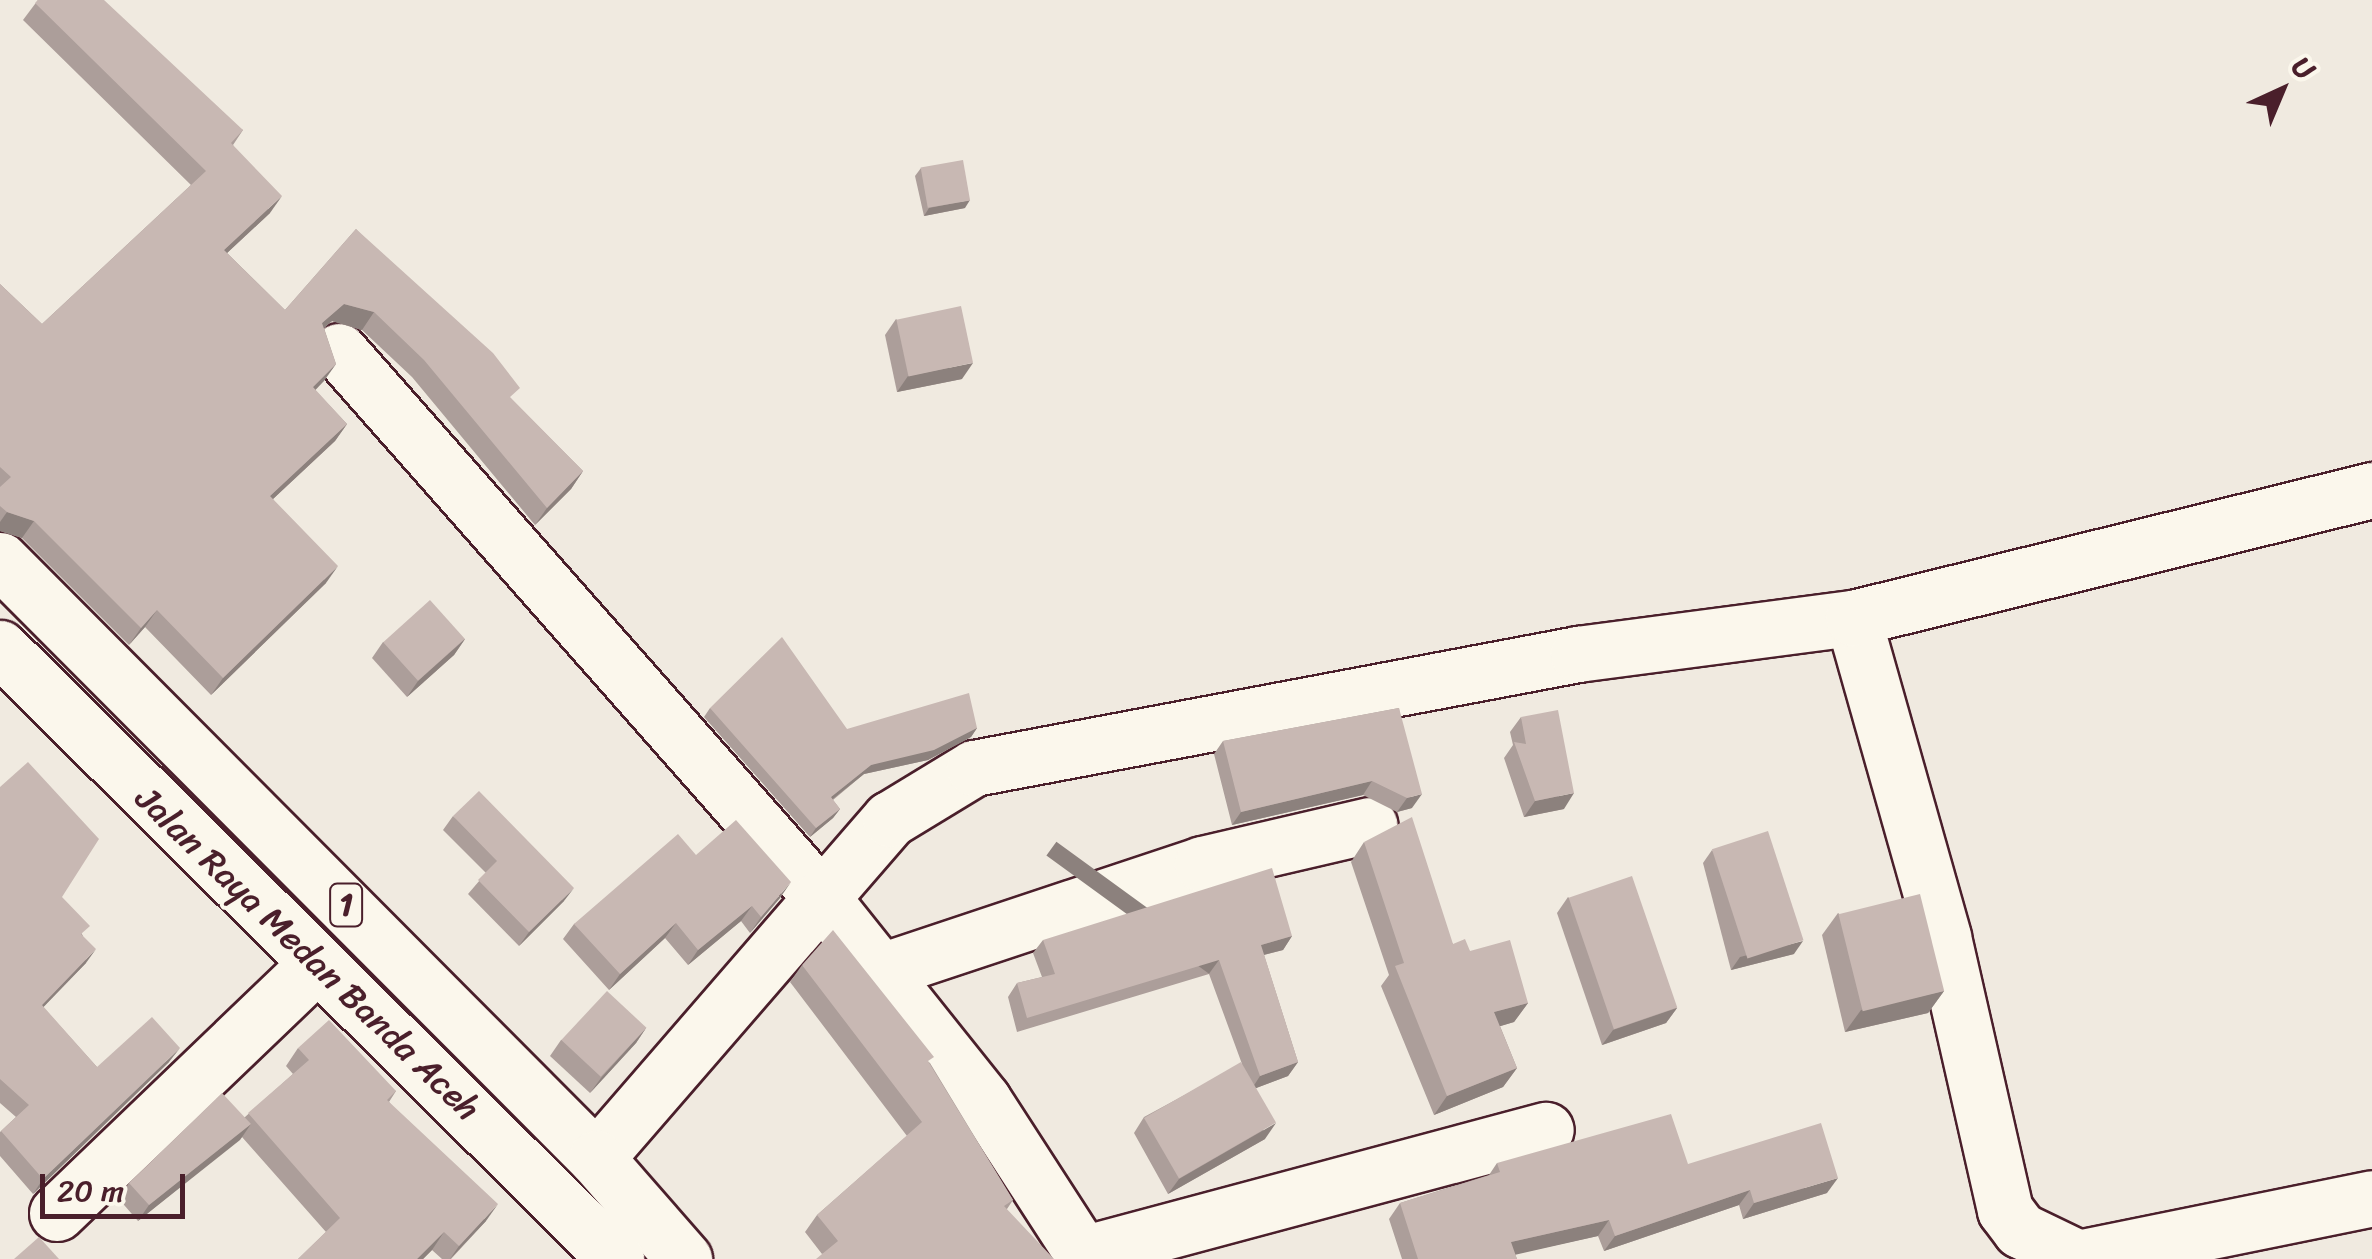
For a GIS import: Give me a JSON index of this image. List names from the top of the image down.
{
  "streets": {
    "main road": ["1", "Jalan Raya Medan Banda Aceh"]
  },
  "scale_bar": "20 m",
  "north": "top right"
}
